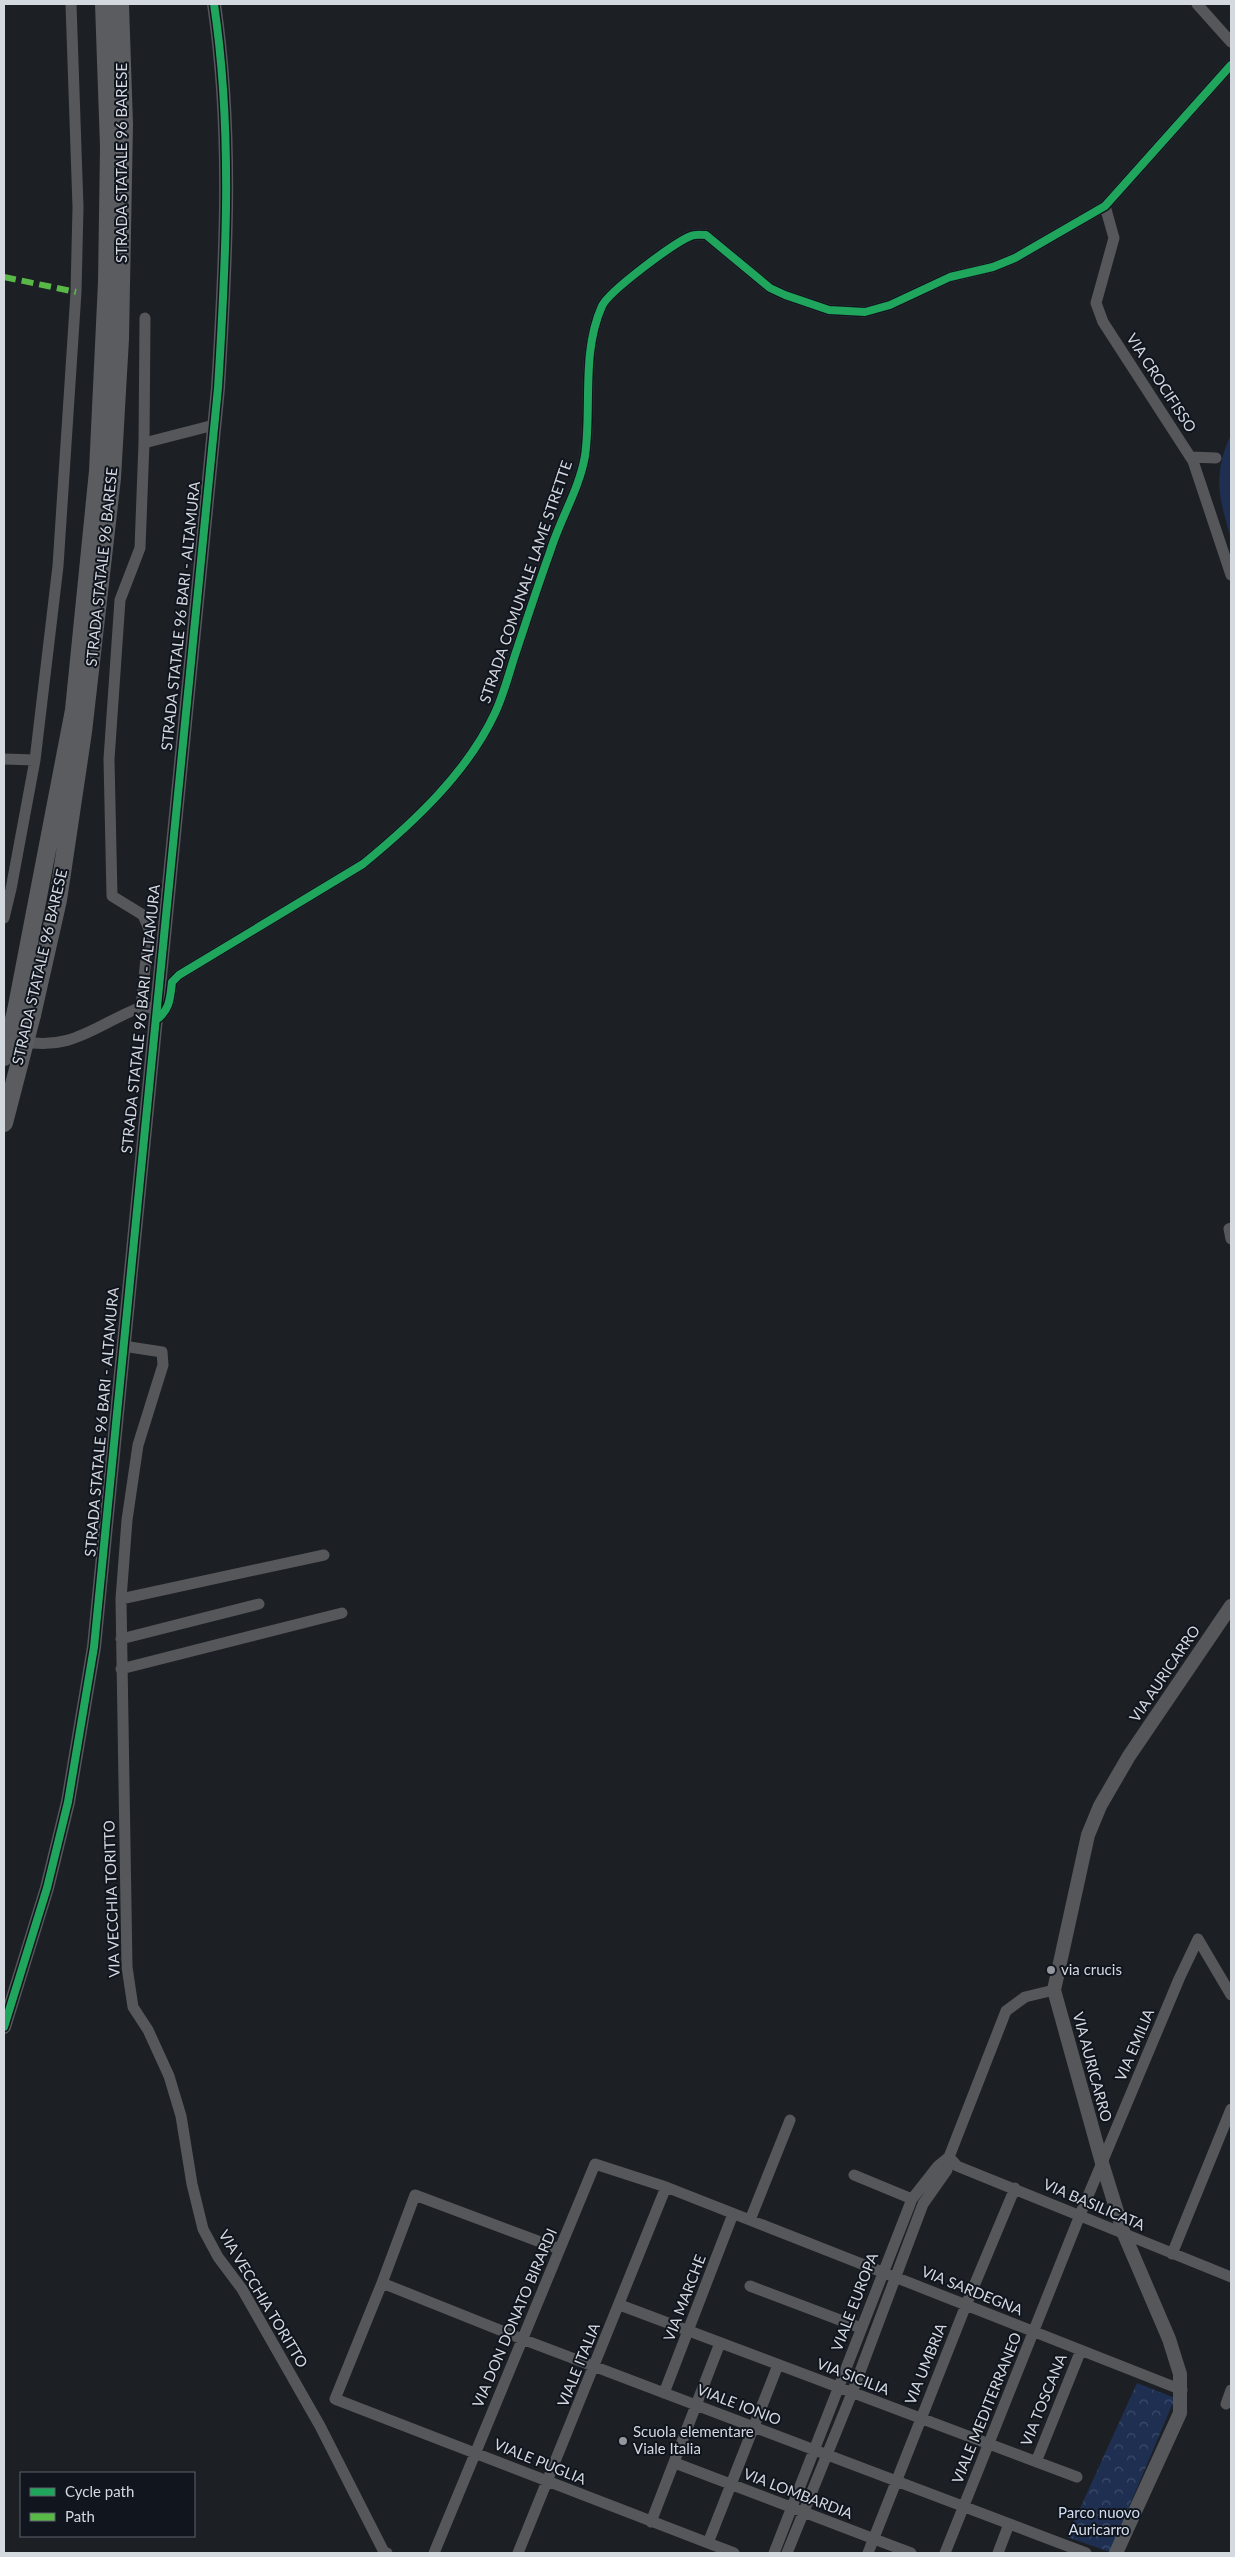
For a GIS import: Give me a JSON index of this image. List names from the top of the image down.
{
  "streets": {
    "highway": ["STRADA STATALE 96 BARESE"],
    "street": [
      "VIA CROCIFISSO",
      "STRADA COMUNALE LAME STRETTE",
      "STRADA STATALE 96 BARI - ALTAMURA",
      "VIA AURICARRO",
      "VIA VECCHIA TORITTO",
      "VIA EMILIA",
      "VIA BASILICATA",
      "VIA SARDEGNA",
      "VIA MARCHE",
      "VIALE EUROPA",
      "VIA DON DONATO BIRARDI",
      "VIA UMBRIA",
      "VIALE ITALIA",
      "VIA SICILIA",
      "VIA TOSCANA",
      "VIALE IONIO",
      "VIALE MEDITERRANEO",
      "VIALE PUGLIA",
      "VIA LOMBARDIA"
    ]
  },
  "crossings": [
    ["VIA CROCIFISSO", "STRADA COMUNALE LAME STRETTE"],
    ["STRADA COMUNALE LAME STRETTE", "STRADA STATALE 96 BARI - ALTAMURA"],
    ["STRADA STATALE 96 BARI - ALTAMURA", "VIA VECCHIA TORITTO"],
    ["VIA AURICARRO", "VIA EMILIA"],
    ["VIA AURICARRO", "VIA BASILICATA"],
    ["VIA AURICARRO", "VIA SARDEGNA"],
    ["VIA AURICARRO", "VIALE EUROPA"],
    ["VIA AURICARRO", "VIALE MEDITERRANEO"],
    ["VIA EMILIA", "VIALE MEDITERRANEO"],
    ["VIA BASILICATA", "VIALE EUROPA"],
    ["VIA BASILICATA", "VIA UMBRIA"],
    ["VIA BASILICATA", "VIALE MEDITERRANEO"],
    ["VIA SARDEGNA", "VIA MARCHE"],
    ["VIA SARDEGNA", "VIALE EUROPA"],
    ["VIA SARDEGNA", "VIA DON DONATO BIRARDI"],
    ["VIA SARDEGNA", "VIA UMBRIA"],
    ["VIA SARDEGNA", "VIALE ITALIA"],
    ["VIA SARDEGNA", "VIA TOSCANA"],
    ["VIA SARDEGNA", "VIALE MEDITERRANEO"],
    ["VIA MARCHE", "VIA SICILIA"],
    ["VIA MARCHE", "VIALE IONIO"],
    ["VIALE EUROPA", "VIA SICILIA"],
    ["VIALE EUROPA", "VIALE IONIO"],
    ["VIALE EUROPA", "VIA LOMBARDIA"],
    ["VIA DON DONATO BIRARDI", "VIALE ITALIA"],
    ["VIA DON DONATO BIRARDI", "VIALE IONIO"],
    ["VIA DON DONATO BIRARDI", "VIALE PUGLIA"],
    ["VIA UMBRIA", "VIA SICILIA"],
    ["VIA UMBRIA", "VIALE IONIO"],
    ["VIA UMBRIA", "VIA LOMBARDIA"],
    ["VIALE ITALIA", "VIA SICILIA"],
    ["VIALE ITALIA", "VIALE IONIO"],
    ["VIALE ITALIA", "VIALE PUGLIA"],
    ["VIA SICILIA", "VIA TOSCANA"],
    ["VIA SICILIA", "VIALE MEDITERRANEO"],
    ["VIALE IONIO", "VIALE MEDITERRANEO"],
    ["VIALE IONIO", "VIALE PUGLIA"]
  ],
  "parks": ["Parco nuovo Auricarro"],
  "places": ["via crucis", "Scuola elementare Viale Italia"],
  "legend": ["Cycle path", "Path"]
}
